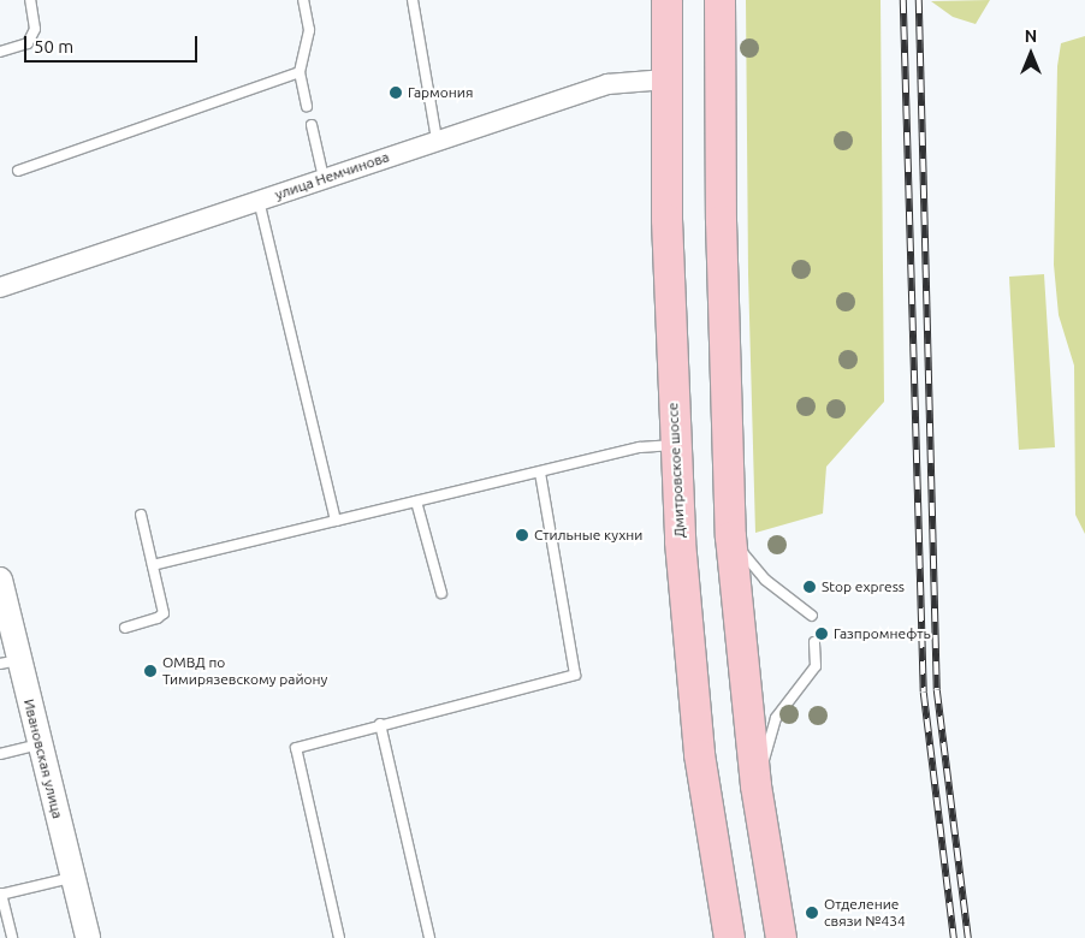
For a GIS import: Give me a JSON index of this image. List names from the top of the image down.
{
  "streets": {
    "main road": ["Дмитровское шоссе"],
    "street": ["улица Немчинова", "Ивановская улица"]
  },
  "crossings": [
    ["улица Немчинова", "Дмитровское шоссе"]
  ],
  "places": [
    "Гармония",
    "Стильные кухни",
    "Stop express",
    "Газпромнефть",
    "ОМВД по Тимирязевскому району",
    "Отделение связи №434"
  ],
  "scale_bar": "50 m",
  "north": "top"
}
